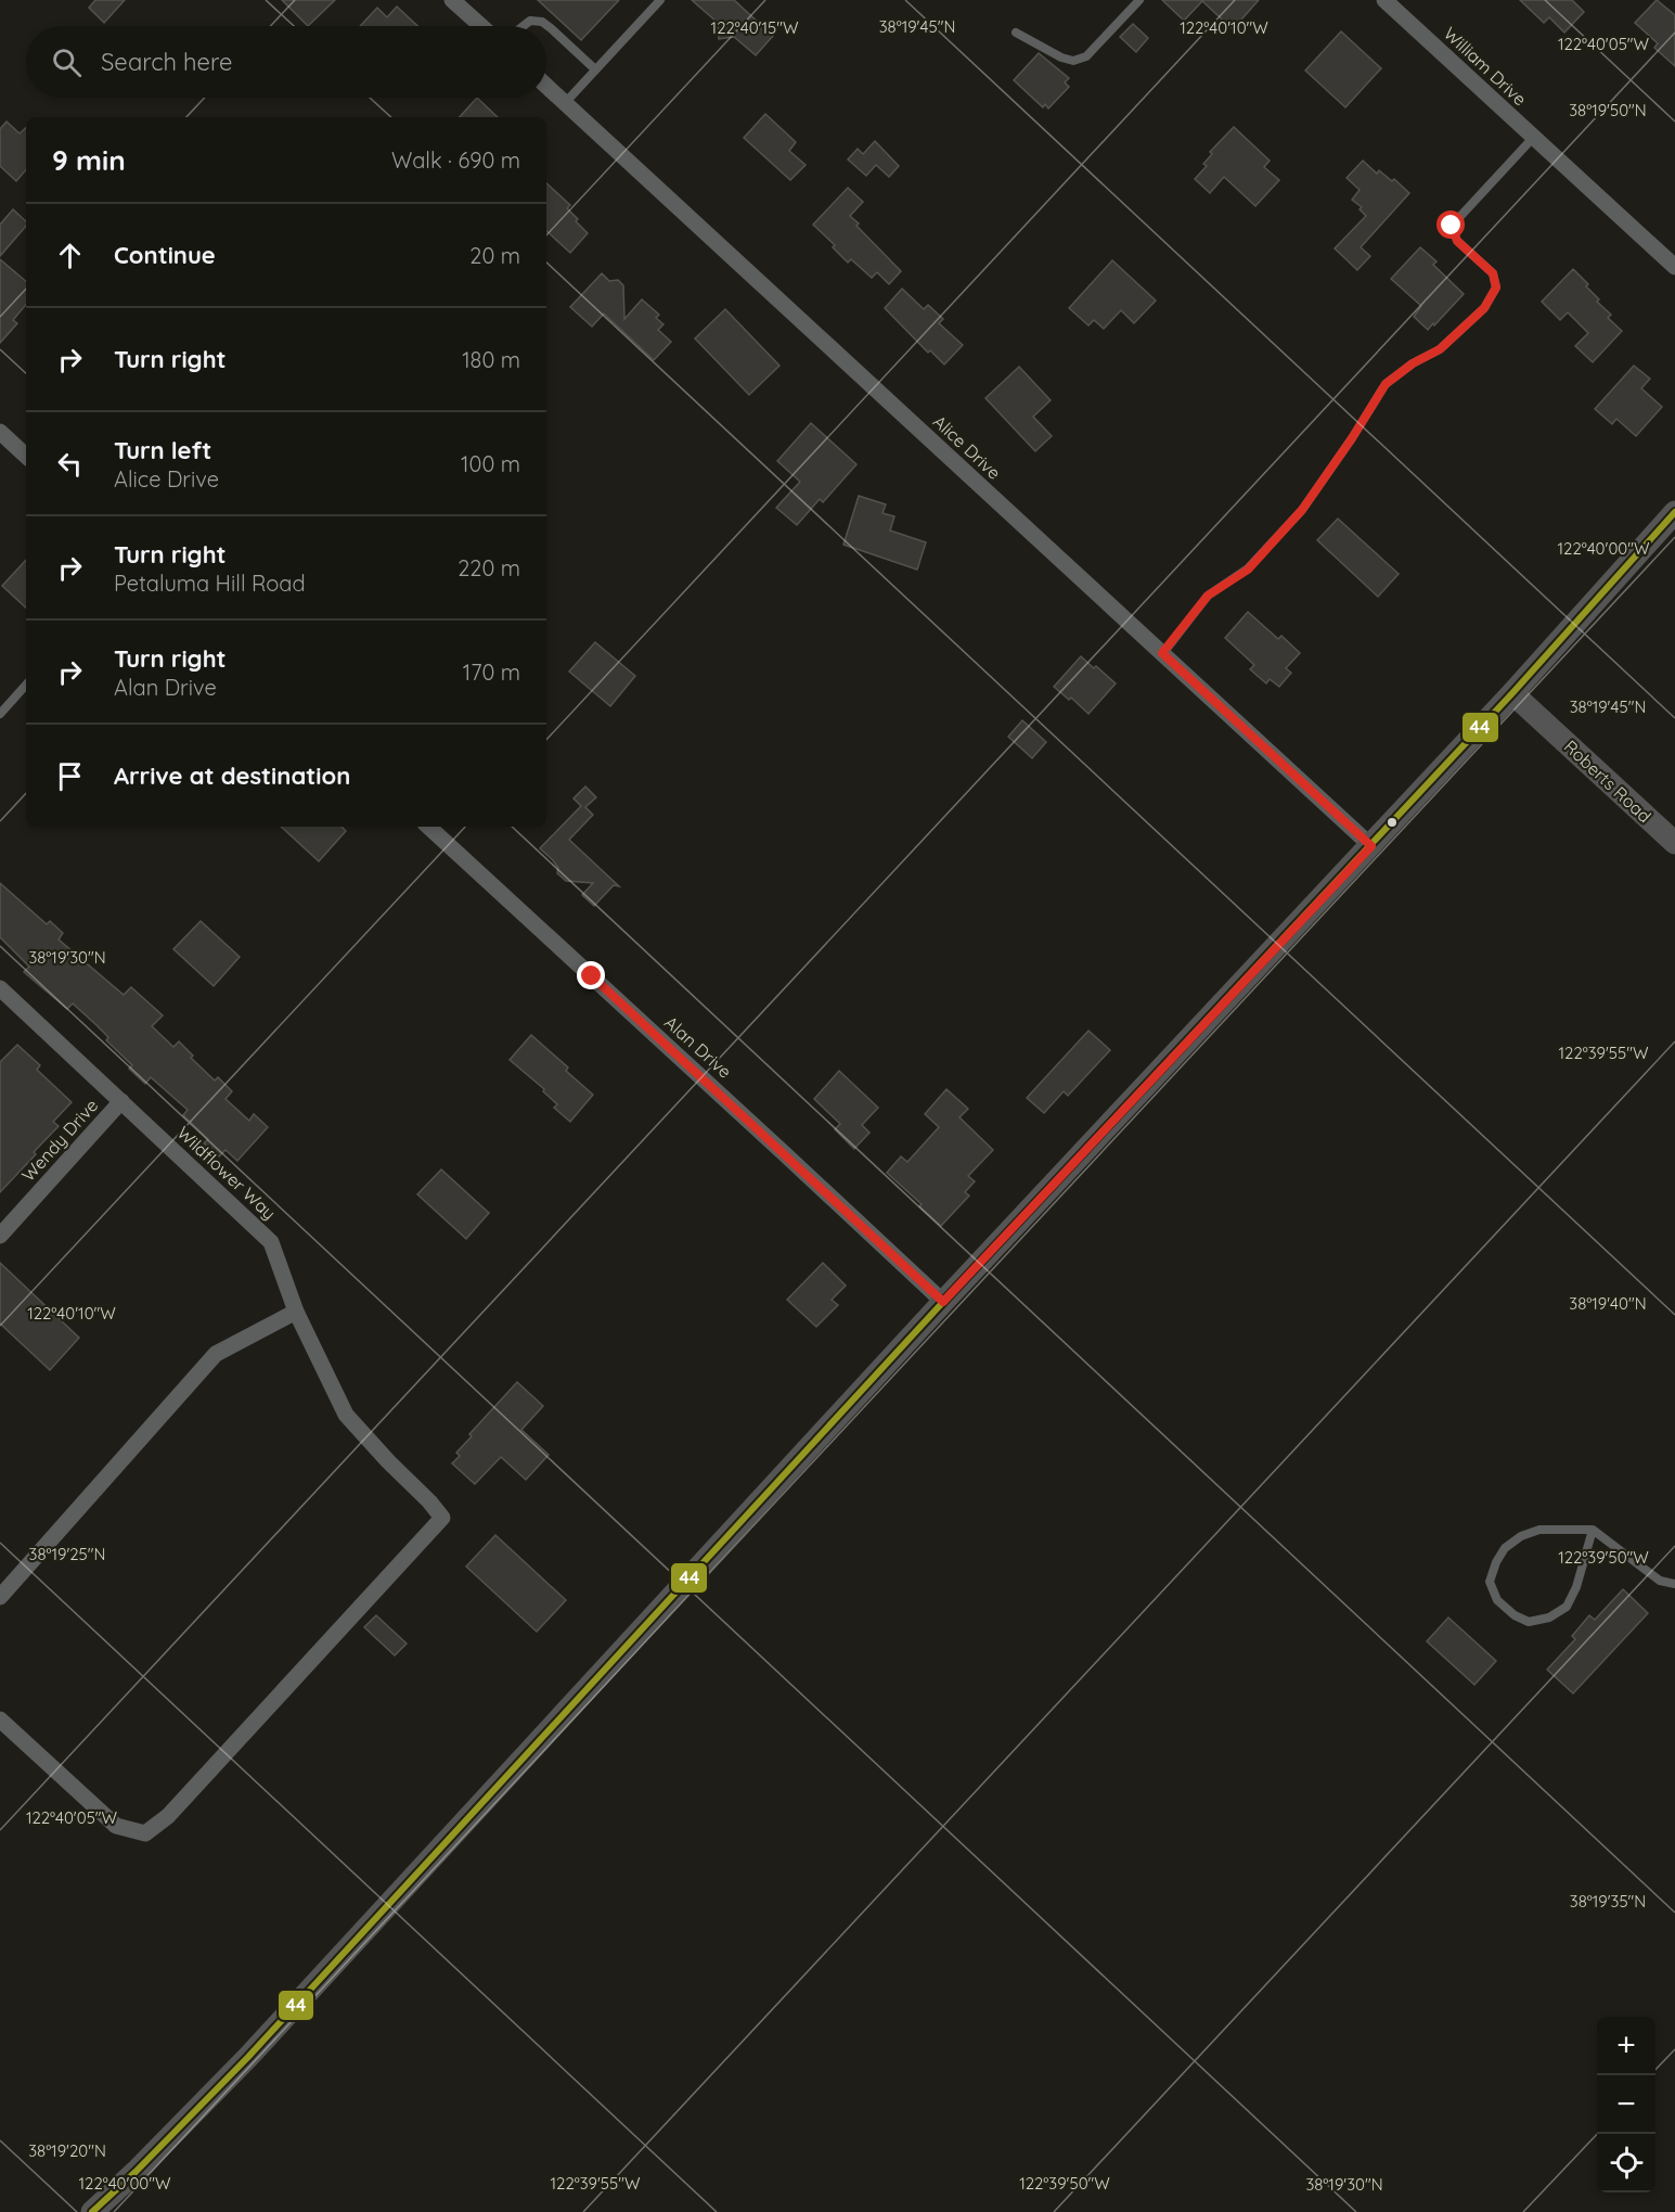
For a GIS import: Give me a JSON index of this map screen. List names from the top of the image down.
{
  "streets": {
    "main road": ["Roberts Road"],
    "street": [
      "William Drive",
      "Alice Drive",
      "Alan Drive",
      "Wendy Drive",
      "Wildflower Way"
    ]
  },
  "crossings": [
    ["Wendy Drive", "Wildflower Way"]
  ],
  "lines": ["transit line 44"],
  "page": {
    "search": "Search here",
    "heading": ["9 min", "Walk · 690 m"],
    "list": [
      ["Continue", "20 m"],
      ["Turn right", "180 m"],
      ["Turn left", "Alice Drive", "100 m"],
      ["Turn right", "Petaluma Hill Road", "220 m"],
      ["Turn right", "Alan Drive", "170 m"],
      "Arrive at destination"
    ],
    "map_buttons": ["+", "−"]
  },
  "coordinates": [
    "38°19'45\"N",
    "122°40'15\"W",
    "122°40'10\"W",
    "122°40'05\"W",
    "38°19'50\"N",
    "122°40'00\"W",
    "38°19'30\"N",
    "122°39'55\"W",
    "38°19'40\"N",
    "38°19'25\"N",
    "122°39'50\"W",
    "38°19'35\"N",
    "38°19'20\"N"
  ]
}
